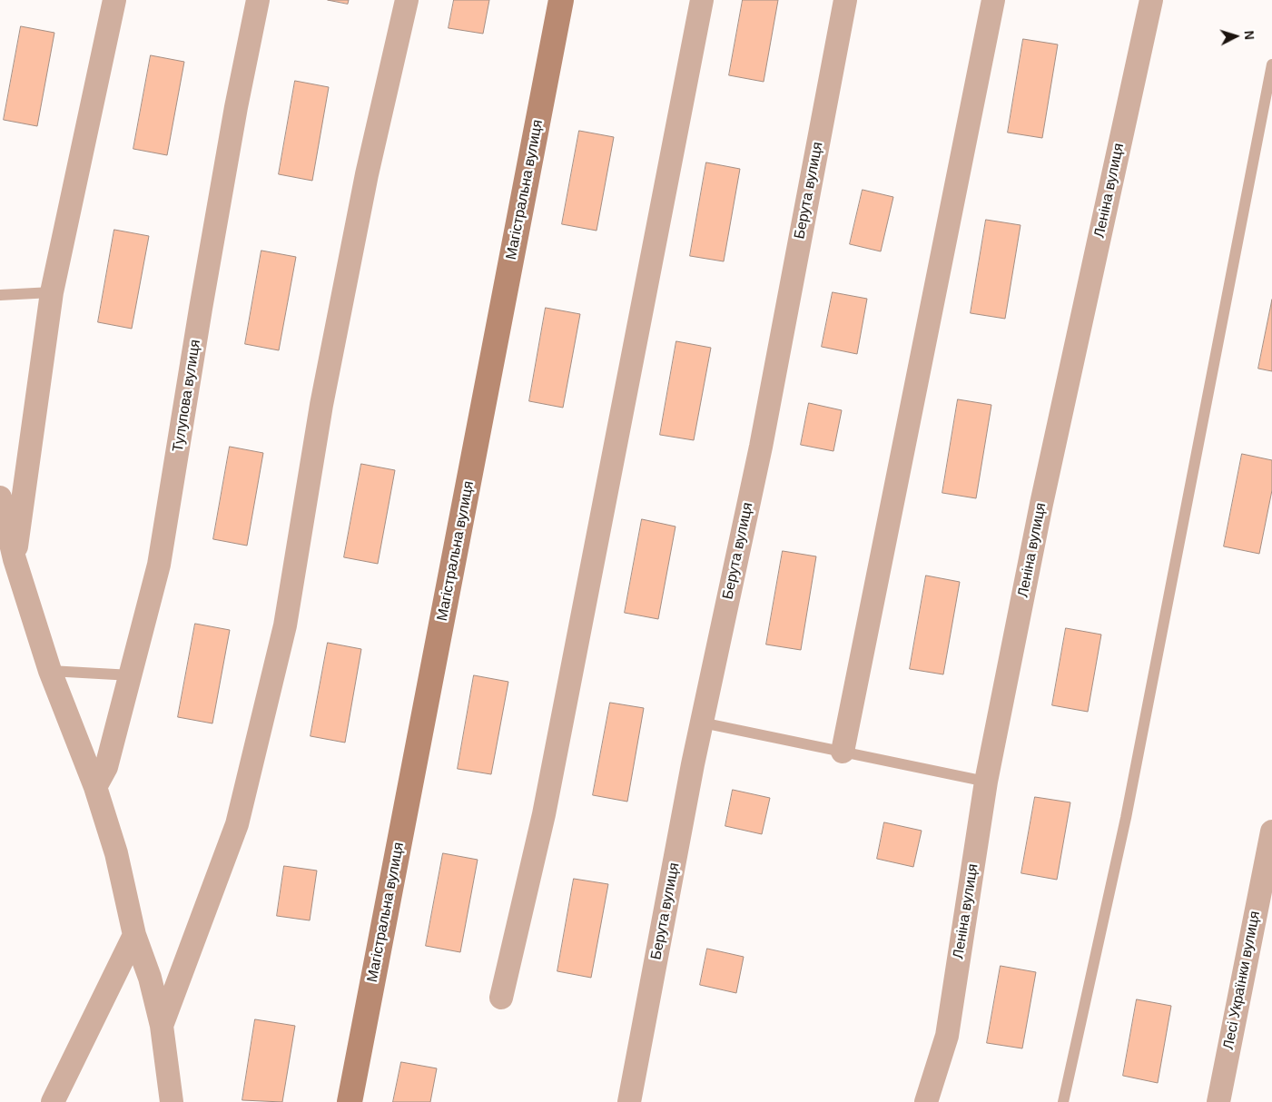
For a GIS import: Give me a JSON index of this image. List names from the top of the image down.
{
  "streets": {
    "main road": ["Магістральна вулиця"],
    "street": [
      "Берута вулиця",
      "Леніна вулиця",
      "Тулупова вулиця",
      "Лесі Українки вулиця"
    ]
  },
  "north": "right"
}
